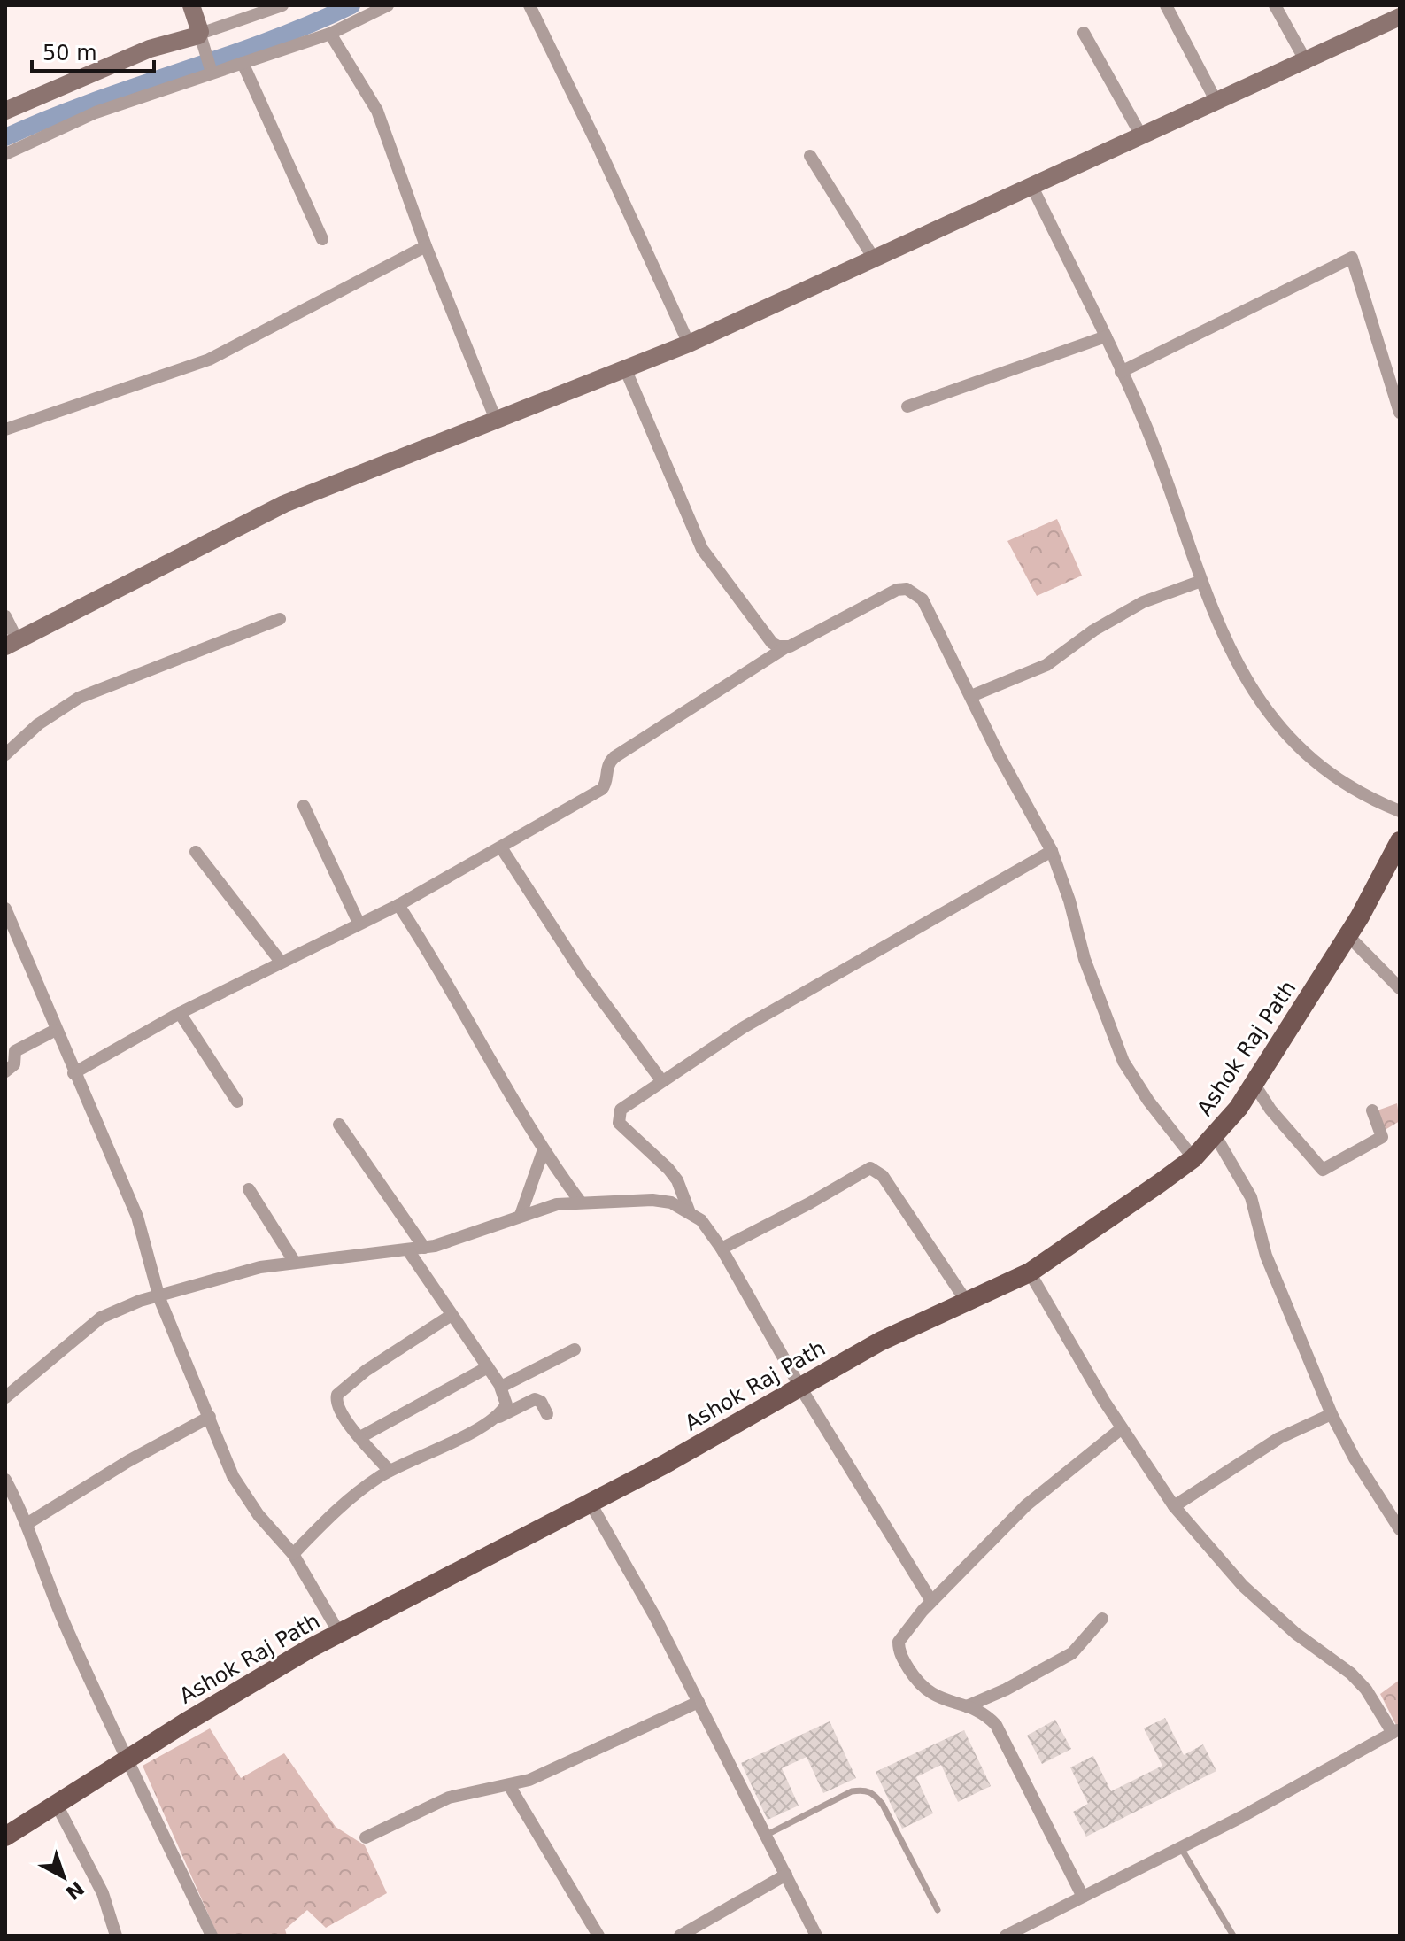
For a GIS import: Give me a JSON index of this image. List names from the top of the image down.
{
  "streets": {
    "main road": ["Ashok Raj Path"]
  },
  "scale_bar": "50 m",
  "north": "bottom right"
}
